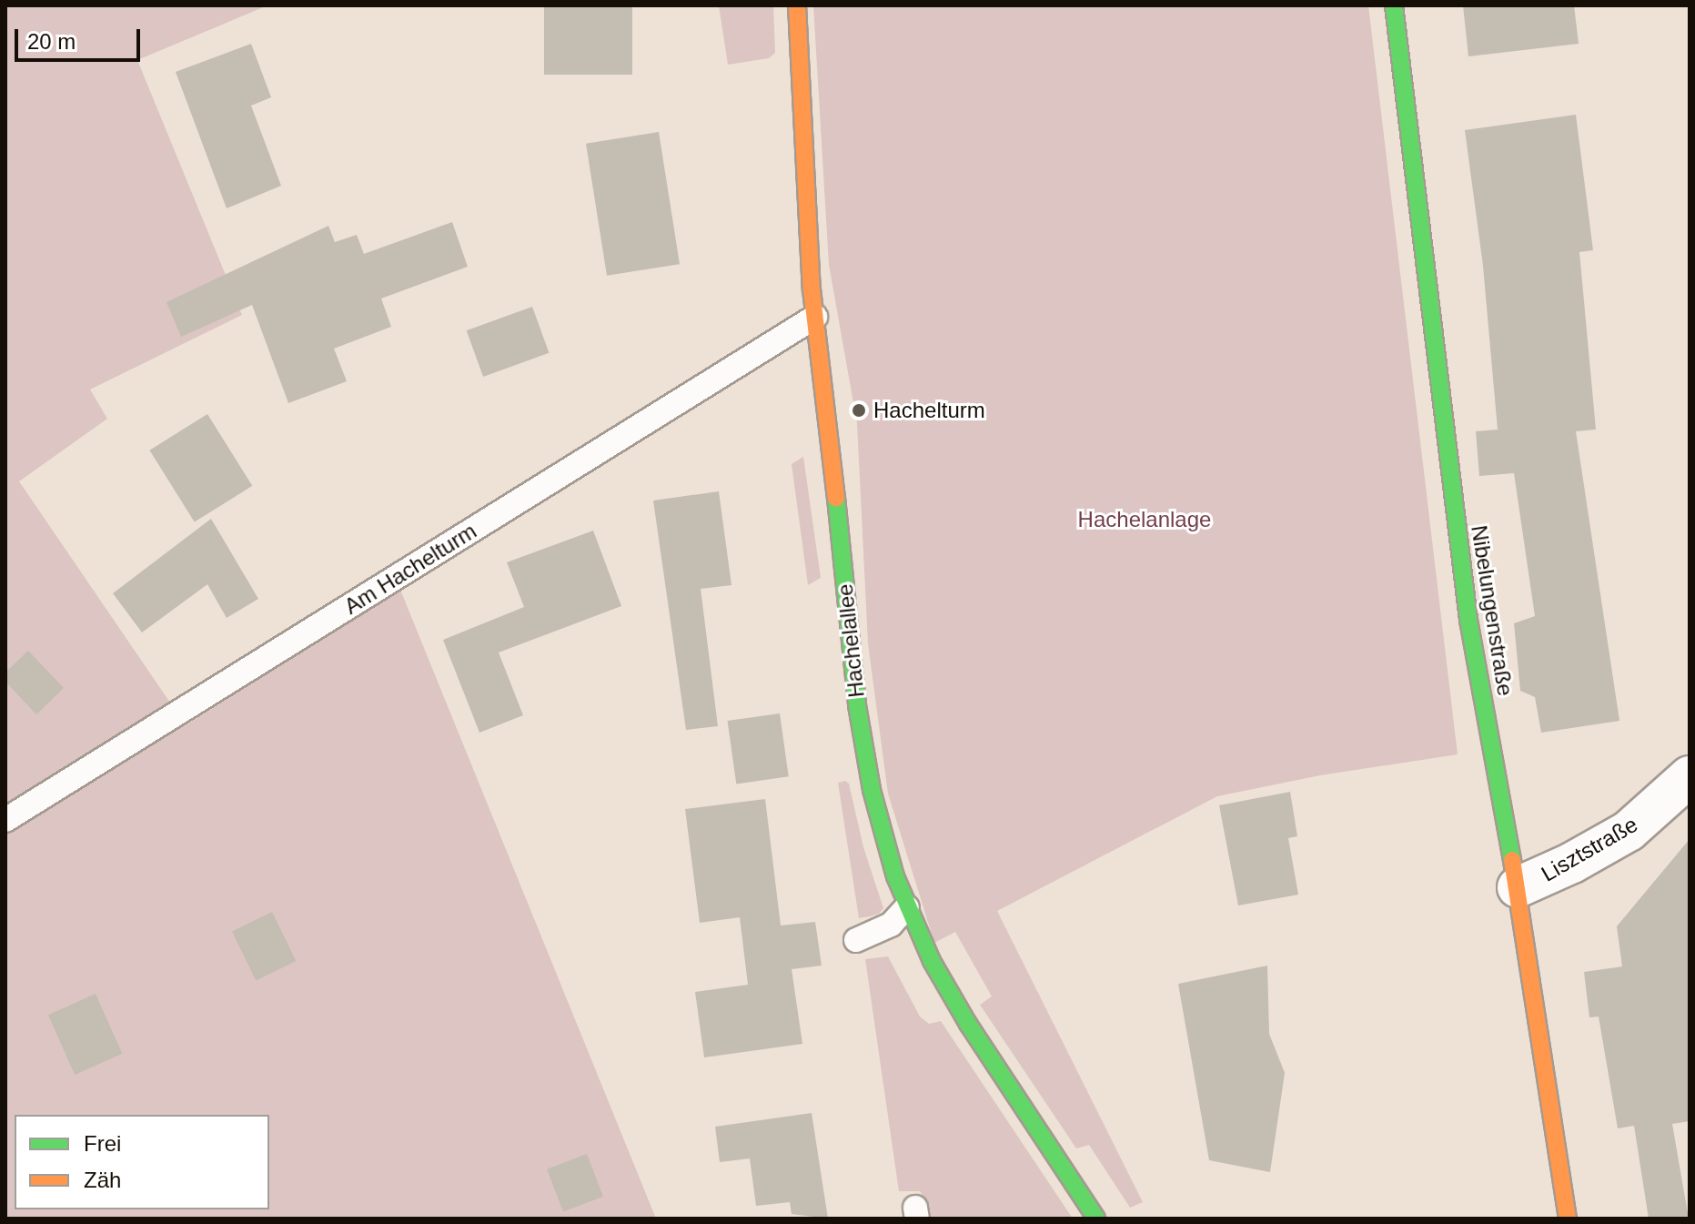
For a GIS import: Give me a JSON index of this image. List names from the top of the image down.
{
  "streets": {
    "street": ["Nibelungenstraße", "Hachelallee", "Lisztstraße"],
    "lane": ["Am Hachelturm"]
  },
  "crossings": [
    ["Am Hachelturm", "Hachelallee"],
    ["Nibelungenstraße", "Lisztstraße"]
  ],
  "parks": ["Hachelanlage"],
  "places": ["Hachelturm"],
  "legend": ["Frei", "Zäh"],
  "scale_bar": "20 m"
}
